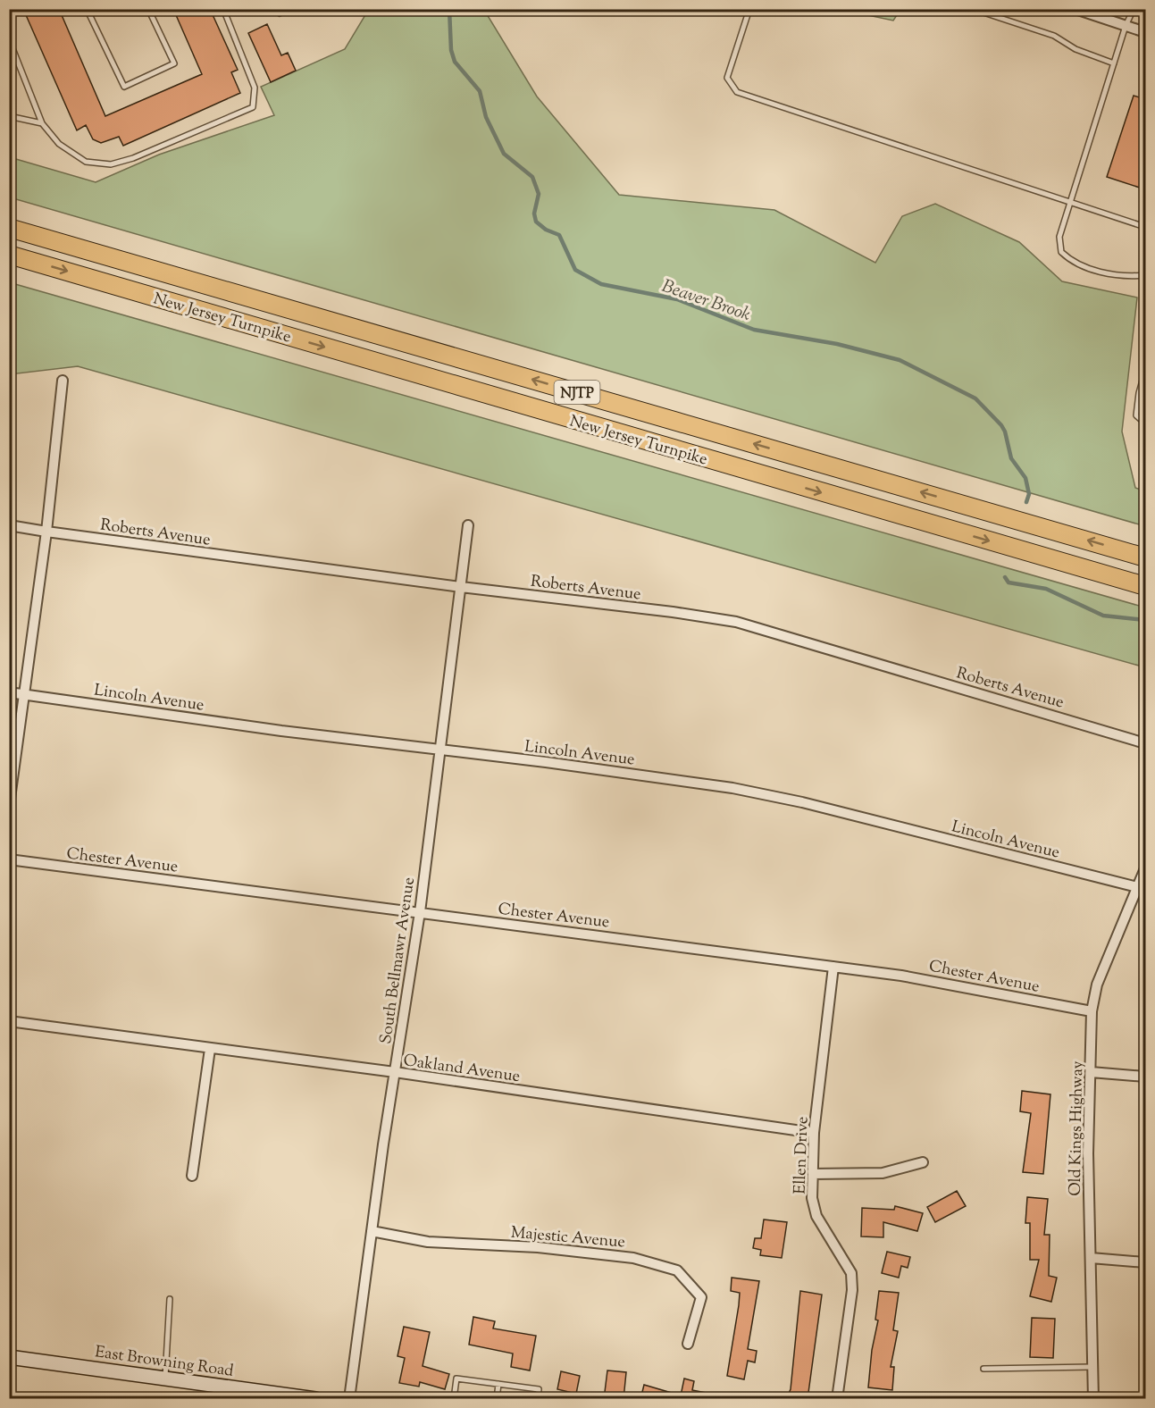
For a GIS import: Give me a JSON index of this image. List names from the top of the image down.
{
  "streets": {
    "highway": ["New Jersey Turnpike", "NJTP"],
    "main road": ["East Browning Road"],
    "street": [
      "Roberts Avenue",
      "Lincoln Avenue",
      "Chester Avenue",
      "South Bellmawr Avenue",
      "Oakland Avenue",
      "Old Kings Highway",
      "Ellen Drive",
      "Majestic Avenue"
    ]
  },
  "crossings": [
    ["Roberts Avenue", "South Bellmawr Avenue"],
    ["Lincoln Avenue", "South Bellmawr Avenue"],
    ["Lincoln Avenue", "Old Kings Highway"],
    ["Chester Avenue", "South Bellmawr Avenue"],
    ["Chester Avenue", "Old Kings Highway"],
    ["Chester Avenue", "Ellen Drive"],
    ["South Bellmawr Avenue", "Oakland Avenue"],
    ["South Bellmawr Avenue", "Majestic Avenue"],
    ["Oakland Avenue", "Ellen Drive"]
  ],
  "water": ["Beaver Brook"]
}
